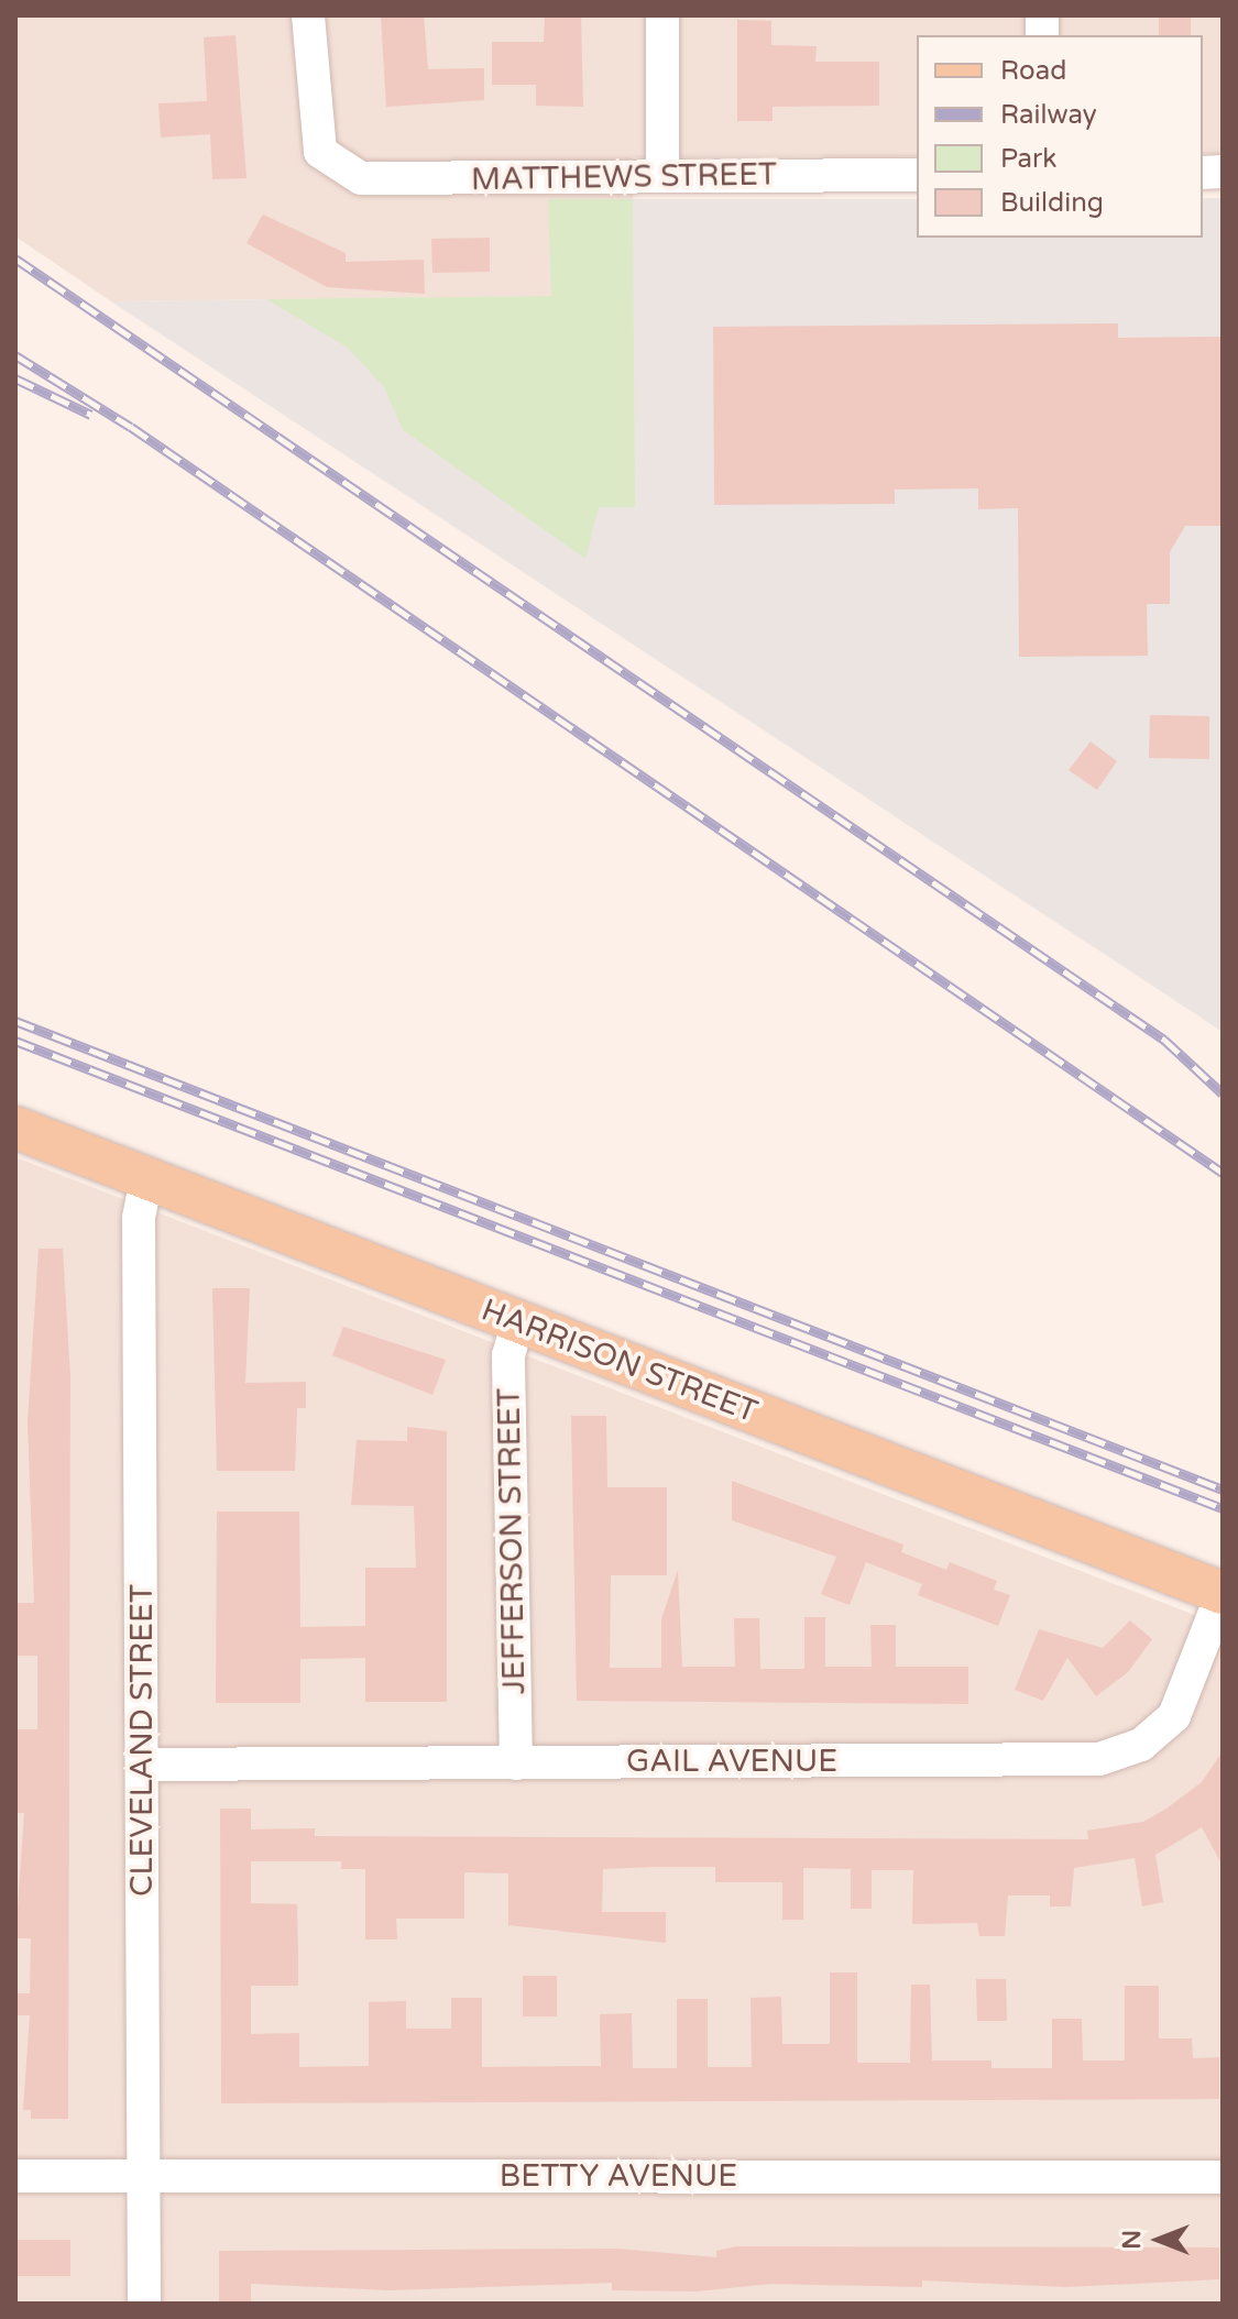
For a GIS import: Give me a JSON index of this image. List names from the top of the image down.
{
  "streets": {
    "main road": ["HARRISON STREET"],
    "street": [
      "MATTHEWS STREET",
      "JEFFERSON STREET",
      "CLEVELAND STREET",
      "GAIL AVENUE",
      "BETTY AVENUE"
    ]
  },
  "crossings": [
    ["HARRISON STREET", "JEFFERSON STREET"],
    ["HARRISON STREET", "CLEVELAND STREET"],
    ["HARRISON STREET", "GAIL AVENUE"],
    ["JEFFERSON STREET", "GAIL AVENUE"],
    ["CLEVELAND STREET", "GAIL AVENUE"],
    ["CLEVELAND STREET", "BETTY AVENUE"]
  ],
  "legend": [
    "Road",
    "Railway",
    "Park",
    "Building"
  ],
  "north": "left"
}
